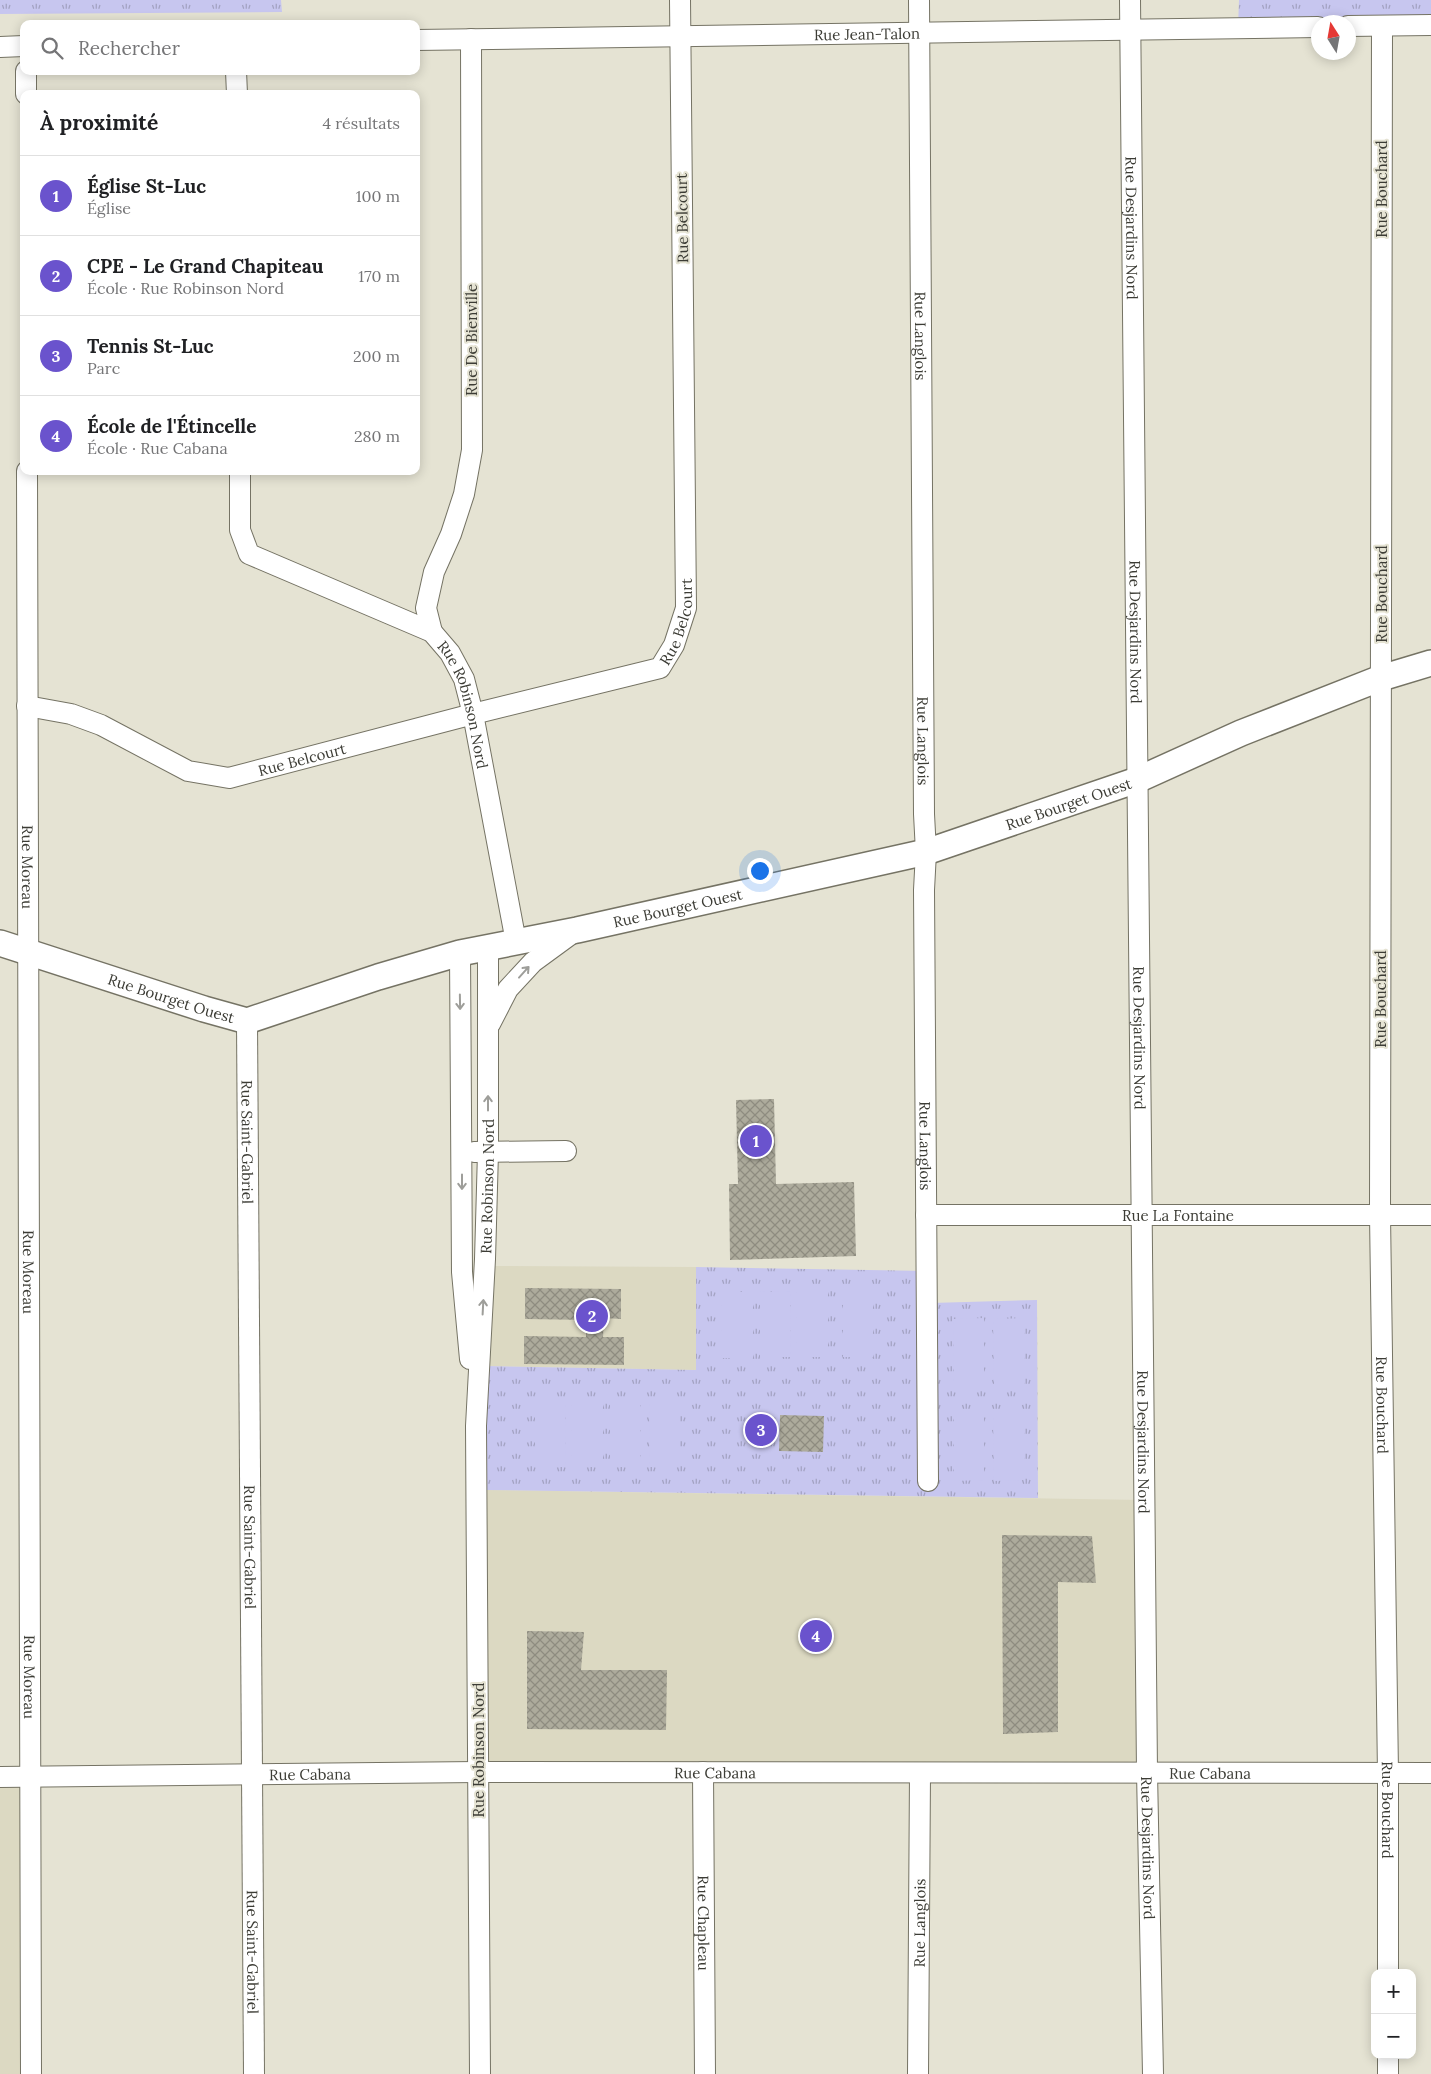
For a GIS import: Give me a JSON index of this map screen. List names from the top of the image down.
{
  "streets": {
    "street": [
      "Rue Jean-Talon",
      "Rue Bouchard",
      "Rue Belcourt",
      "Rue Desjardins Nord",
      "Rue Langlois",
      "Rue De Bienville",
      "Rue Robinson Nord",
      "Rue Bourget Ouest",
      "Rue Moreau",
      "Rue Saint-Gabriel",
      "Rue La Fontaine",
      "Rue Cabana",
      "Rue Chapleau"
    ]
  },
  "crossings": [
    ["Rue Jean-Talon", "Rue Belcourt"],
    ["Rue Jean-Talon", "Rue Desjardins Nord"],
    ["Rue Jean-Talon", "Rue Langlois"],
    ["Rue Jean-Talon", "Rue De Bienville"],
    ["Rue Bouchard", "Rue Bourget Ouest"],
    ["Rue Bouchard", "Rue La Fontaine"],
    ["Rue Bouchard", "Rue Cabana"],
    ["Rue Belcourt", "Rue Robinson Nord"],
    ["Rue Belcourt", "Rue Moreau"],
    ["Rue Desjardins Nord", "Rue Bourget Ouest"],
    ["Rue Desjardins Nord", "Rue La Fontaine"],
    ["Rue Desjardins Nord", "Rue Cabana"],
    ["Rue Langlois", "Rue Bourget Ouest"],
    ["Rue Langlois", "Rue La Fontaine"],
    ["Rue Langlois", "Rue Cabana"],
    ["Rue De Bienville", "Rue Robinson Nord"],
    ["Rue Robinson Nord", "Rue Bourget Ouest"],
    ["Rue Robinson Nord", "Rue Cabana"],
    ["Rue Bourget Ouest", "Rue Moreau"],
    ["Rue Bourget Ouest", "Rue Saint-Gabriel"],
    ["Rue Moreau", "Rue Cabana"],
    ["Rue Saint-Gabriel", "Rue Cabana"],
    ["Rue Cabana", "Rue Chapleau"]
  ],
  "north": "top",
  "page": {
    "search": "Rechercher",
    "heading": ["À proximité", "4 résultats"],
    "list": [
      {
        "mark": "1",
        "name": "Église St-Luc",
        "note": "Église",
        "value": "100 m"
      },
      {
        "mark": "2",
        "name": "CPE - Le Grand Chapiteau",
        "note": "École · Rue Robinson Nord",
        "value": "170 m"
      },
      {
        "mark": "3",
        "name": "Tennis St-Luc",
        "note": "Parc",
        "value": "200 m"
      },
      {
        "mark": "4",
        "name": "École de l'Étincelle",
        "note": "École · Rue Cabana",
        "value": "280 m"
      }
    ],
    "pins": [
      "1",
      "2",
      "3",
      "4"
    ],
    "map_buttons": ["+", "−"]
  }
}
